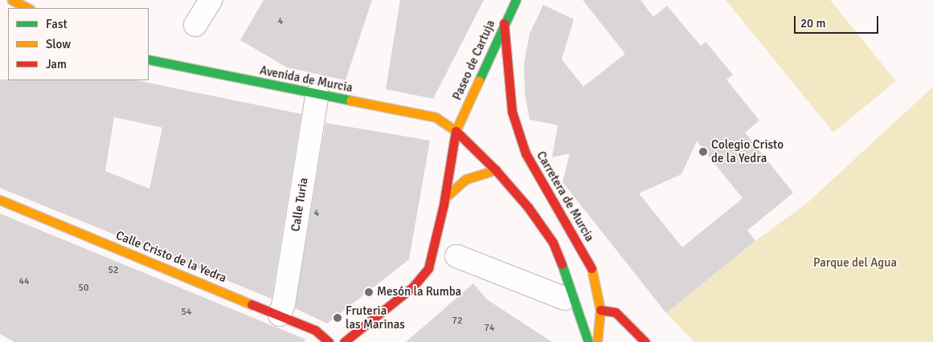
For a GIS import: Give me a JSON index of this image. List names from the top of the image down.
{
  "streets": {
    "main road": [
      "Paseo de Cartuja",
      "Avenida de Murcia",
      "Carretera de Murcia",
      "Calle Cristo de la Yedra"
    ],
    "street": ["Calle Turia"]
  },
  "crossings": [
    ["Paseo de Cartuja", "Avenida de Murcia"],
    ["Paseo de Cartuja", "Carretera de Murcia"],
    ["Avenida de Murcia", "Calle Turia"],
    ["Calle Turia", "Calle Cristo de la Yedra"]
  ],
  "parks": ["Parque del Agua"],
  "places": ["Colegio Cristo de la Yedra", "Mesón la Rumba", "Fruteria las Marinas"],
  "house_numbers": [
    "4",
    "4",
    "52",
    "44",
    "50",
    "54",
    "72",
    "74"
  ],
  "legend": ["Fast", "Slow", "Jam"],
  "scale_bar": "20 m"
}
